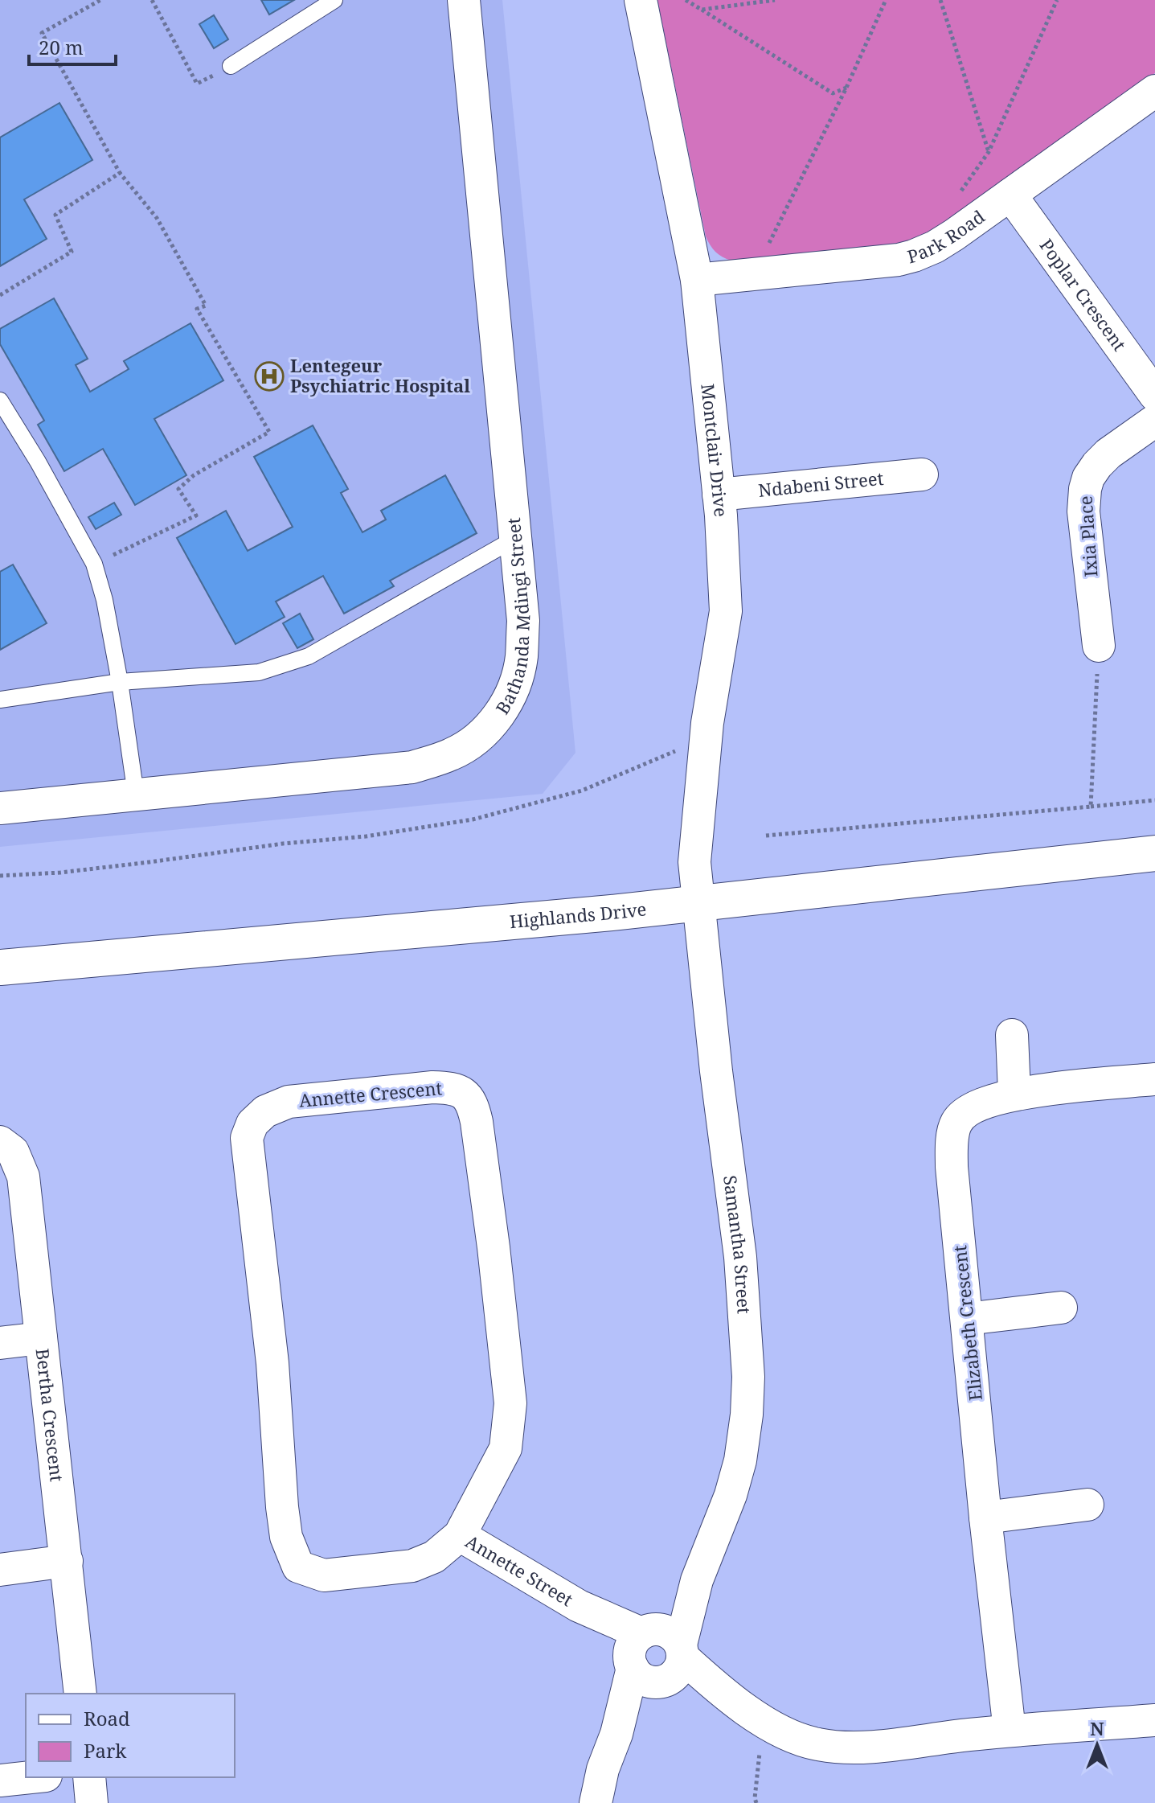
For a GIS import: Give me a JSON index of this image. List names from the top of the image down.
{
  "streets": {
    "main road": ["Highlands Drive"],
    "street": [
      "Park Road",
      "Poplar Crescent",
      "Montclair Drive",
      "Ndabeni Street",
      "Ixia Place",
      "Bathanda Mdingi Street",
      "Annette Crescent",
      "Samantha Street",
      "Elizabeth Crescent",
      "Bertha Crescent",
      "Annette Street"
    ]
  },
  "crossings": [
    ["Park Road", "Poplar Crescent"],
    ["Park Road", "Montclair Drive"],
    ["Montclair Drive", "Ndabeni Street"],
    ["Montclair Drive", "Highlands Drive"],
    ["Montclair Drive", "Samantha Street"],
    ["Highlands Drive", "Samantha Street"],
    ["Annette Crescent", "Annette Street"],
    ["Samantha Street", "Annette Street"]
  ],
  "places": {
    "hospital": ["Lentegeur Psychiatric Hospital"]
  },
  "legend": ["Road", "Park"],
  "scale_bar": "20 m",
  "north": "top"
}
